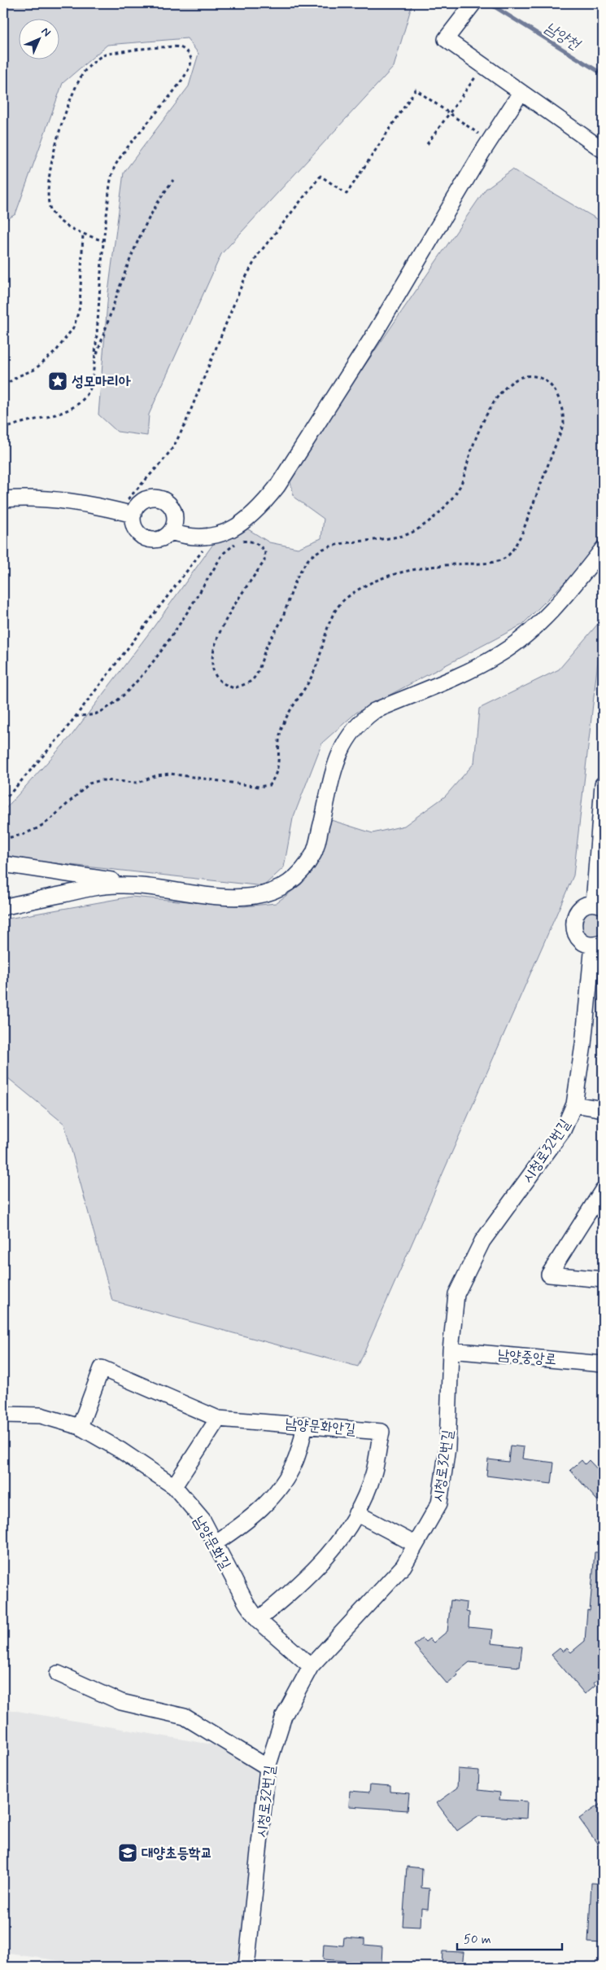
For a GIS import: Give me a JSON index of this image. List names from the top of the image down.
{
  "streets": {
    "street": [
      "시청로32번길",
      "남양중앙로",
      "남양문화안길",
      "남양문화길"
    ]
  },
  "crossings": [
    ["시청로32번길", "남양중앙로"],
    ["시청로32번길", "남양문화길"],
    ["남양문화안길", "남양문화길"]
  ],
  "water": ["남양천"],
  "places": {
    "place": ["성모마리아"],
    "school or university": ["대양초등학교"]
  },
  "scale_bar": "50 m",
  "north": "top right"
}
